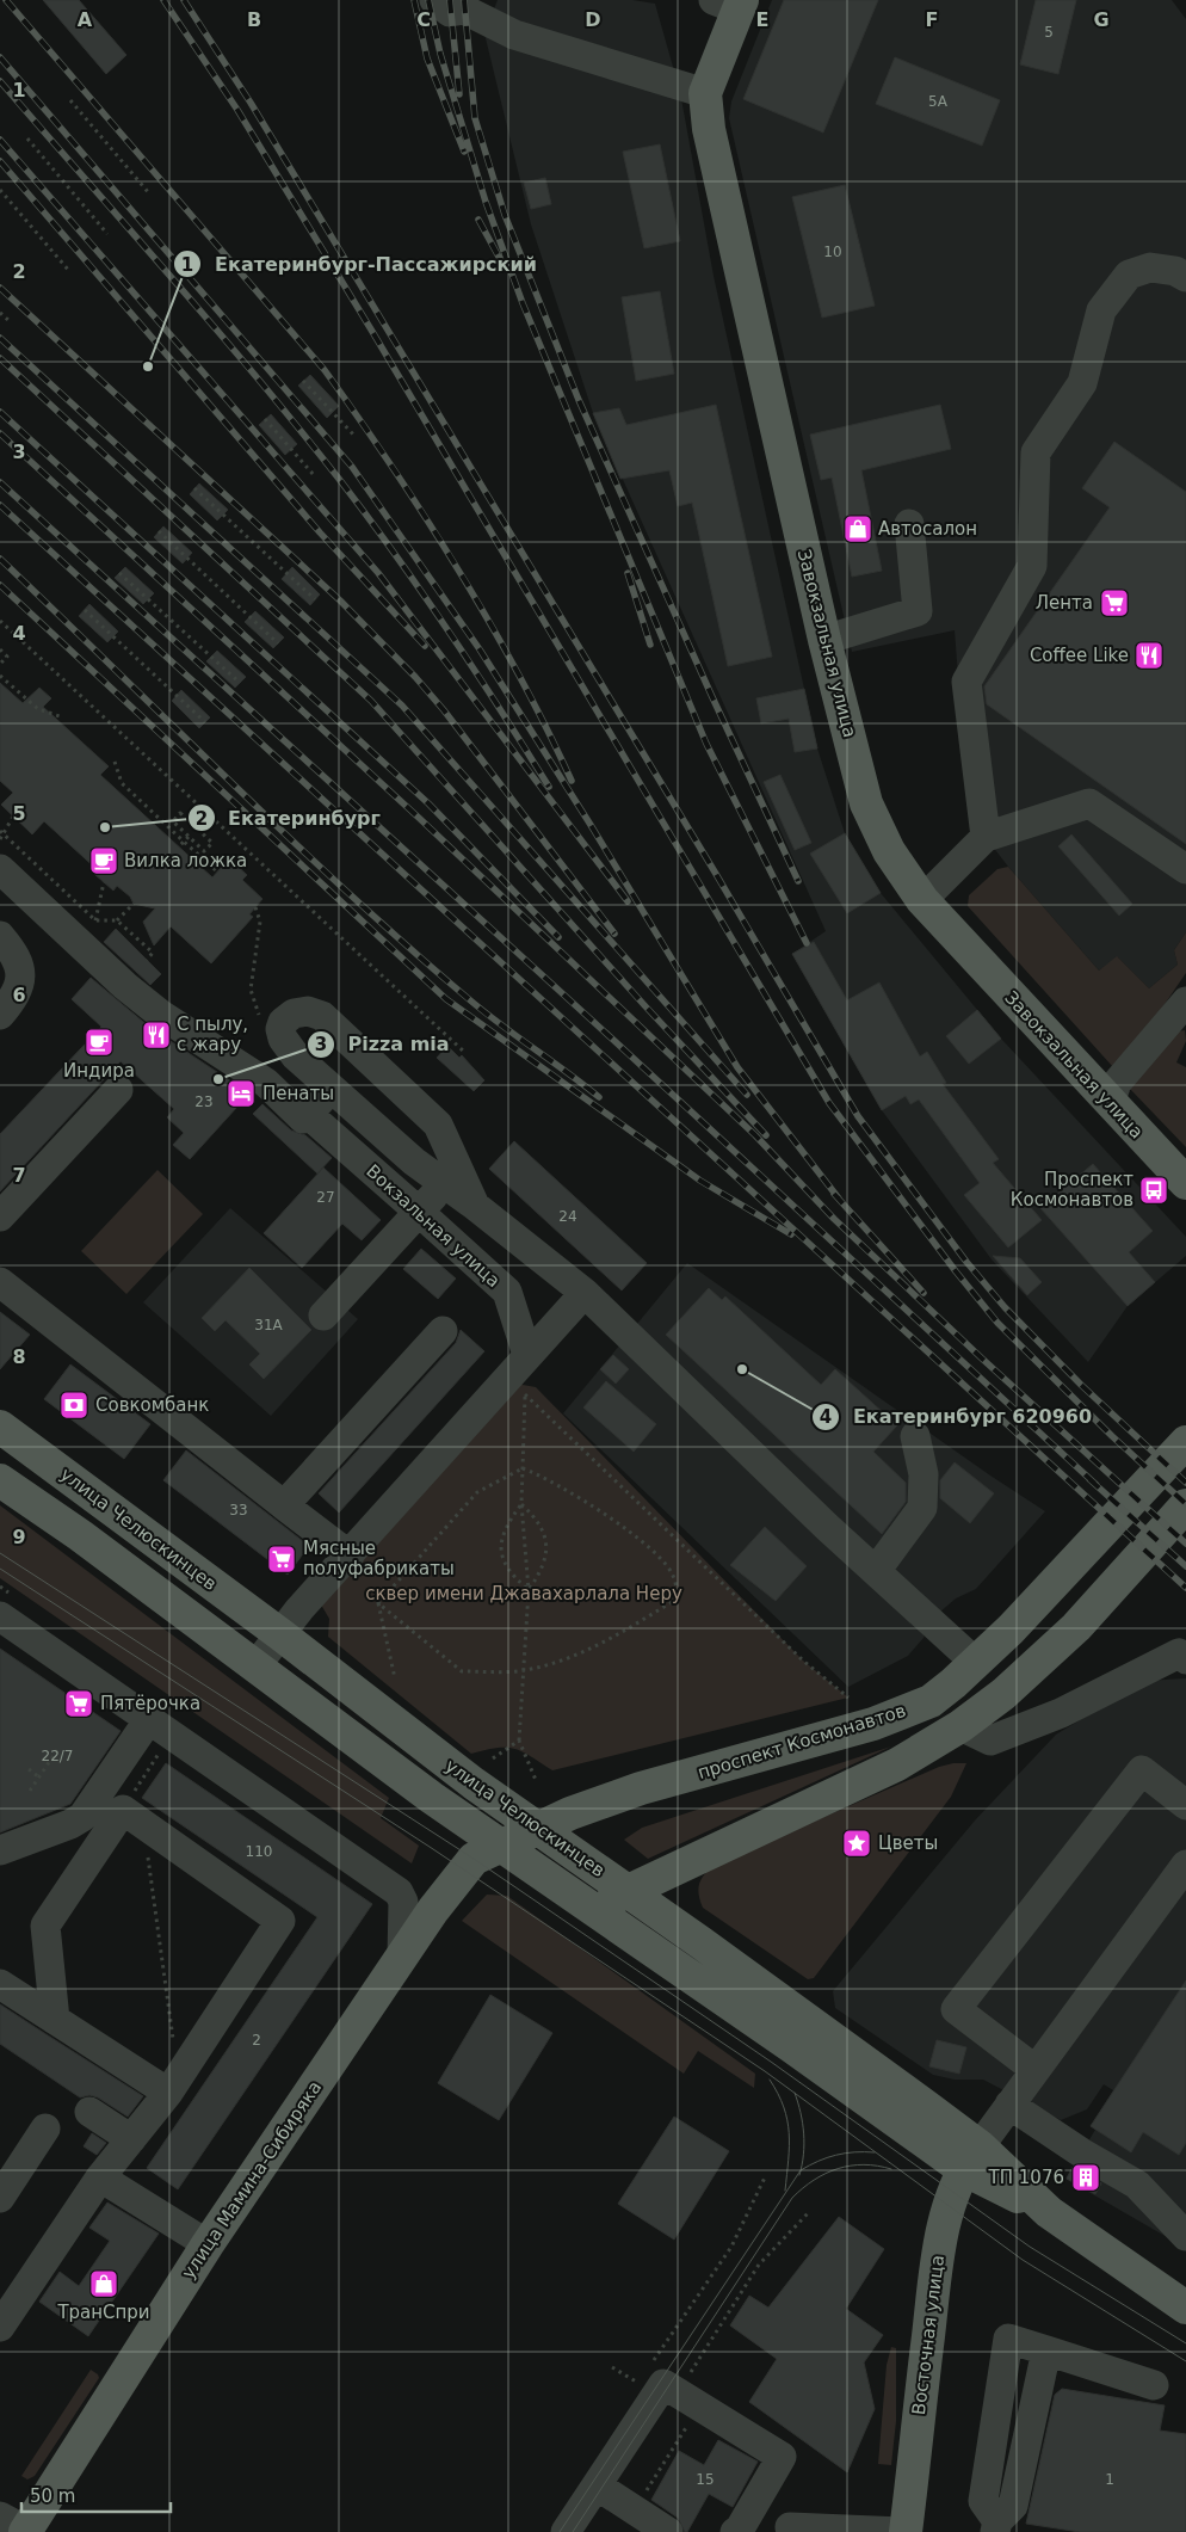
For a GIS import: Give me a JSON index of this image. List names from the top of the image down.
{
  "streets": {
    "main road": [
      "Завокзальная улица",
      "улица Челюскинцев",
      "проспект Космонавтов",
      "улица Мамина-Сибиряка",
      "Восточная улица"
    ],
    "street": ["Вокзальная улица"]
  },
  "crossings": [
    ["улица Челюскинцев", "проспект Космонавтов"],
    ["улица Челюскинцев", "улица Мамина-Сибиряка"],
    ["улица Челюскинцев", "Восточная улица"],
    ["проспект Космонавтов", "улица Мамина-Сибиряка"]
  ],
  "parks": ["сквер имени Джавахарлала Неру"],
  "places": {
    "other": [
      "Екатеринбург-Пассажирский",
      "Екатеринбург",
      "Pizza mia",
      "Екатеринбург 620960"
    ],
    "shop": ["Автосалон", "ТранСпри"],
    "supermarket": ["Лента", "Мясные полуфабрикаты", "Пятёрочка"],
    "restaurant": ["Coffee Like", "С пылу, с жару"],
    "cafe": ["Вилка ложка", "Индира"],
    "hotel": ["Пенаты"],
    "bus stop": ["Проспект Космонавтов"],
    "bank": ["Совкомбанк"],
    "place": ["Цветы"],
    "building": ["ТП 1076"]
  },
  "house_numbers": [
    "5",
    "5А",
    "10",
    "23",
    "27",
    "24",
    "31А",
    "33",
    "22/7",
    "110",
    "2",
    "15",
    "1"
  ],
  "scale_bar": "50 m",
  "grid": {
    "columns": [
      "A",
      "B",
      "C",
      "D",
      "E",
      "F",
      "G"
    ],
    "rows": [
      "1",
      "2",
      "3",
      "4",
      "5",
      "6",
      "7",
      "8",
      "9"
    ]
  }
}
